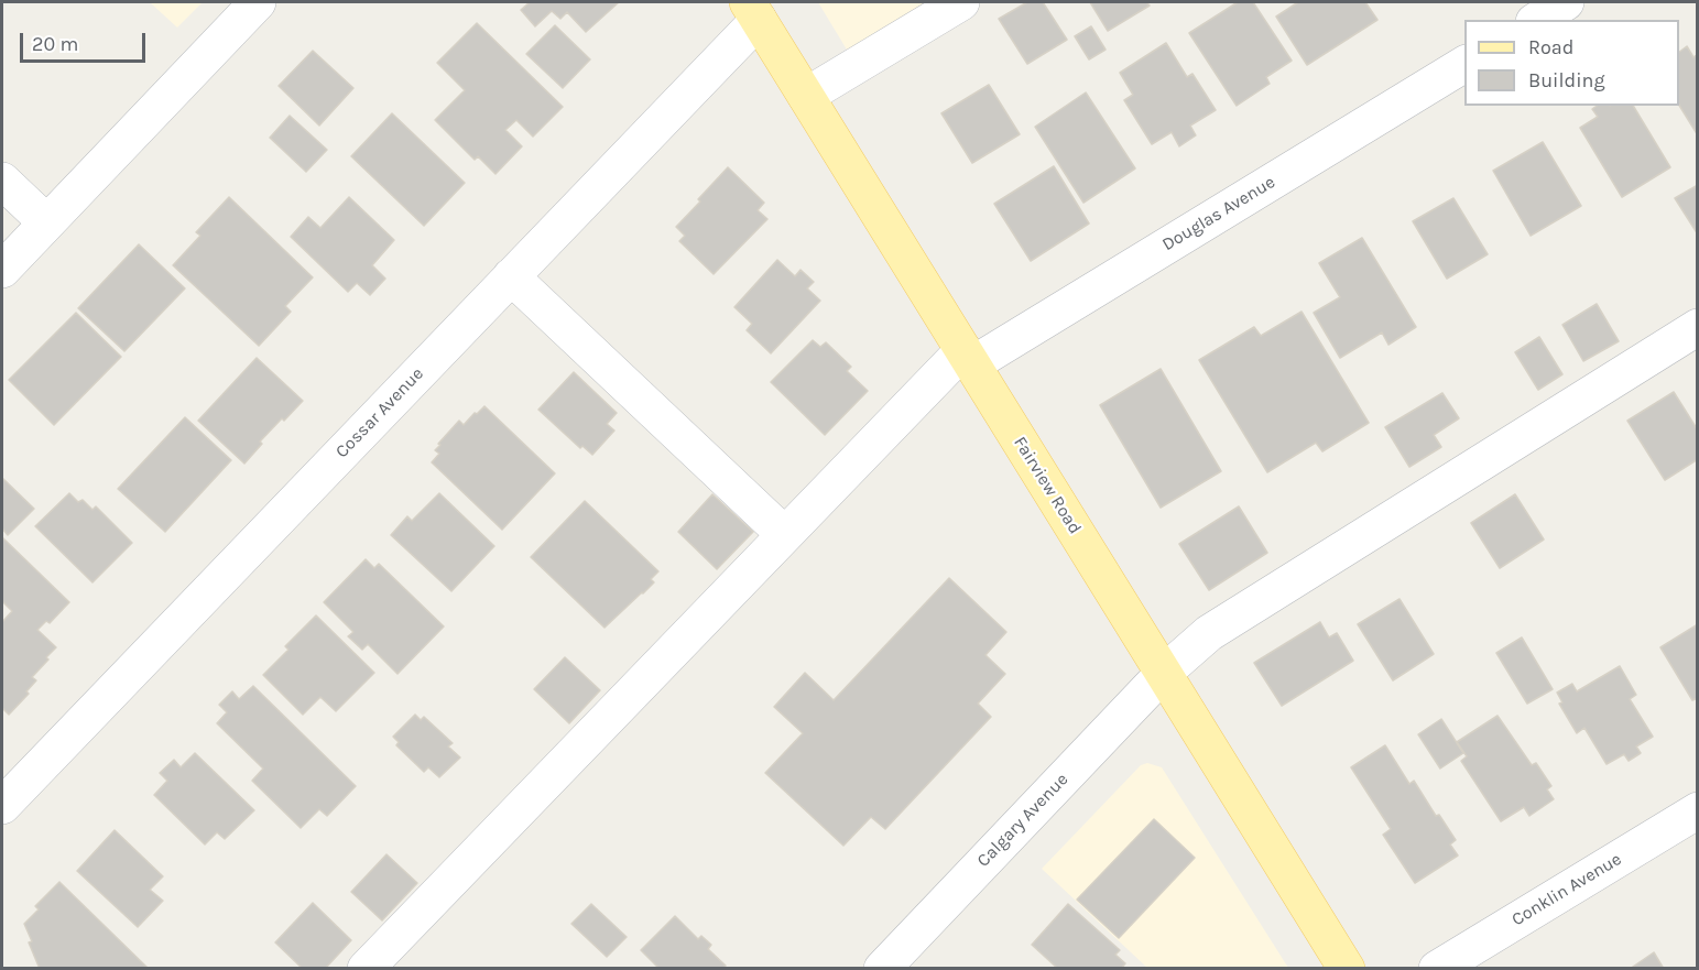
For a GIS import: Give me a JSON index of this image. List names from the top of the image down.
{
  "streets": {
    "main road": ["Fairview Road"],
    "street": [
      "Douglas Avenue",
      "Cossar Avenue",
      "Calgary Avenue",
      "Conklin Avenue"
    ]
  },
  "crossings": [
    ["Douglas Avenue", "Fairview Road"],
    ["Cossar Avenue", "Fairview Road"],
    ["Fairview Road", "Calgary Avenue"]
  ],
  "legend": ["Road", "Building"],
  "scale_bar": "20 m"
}
